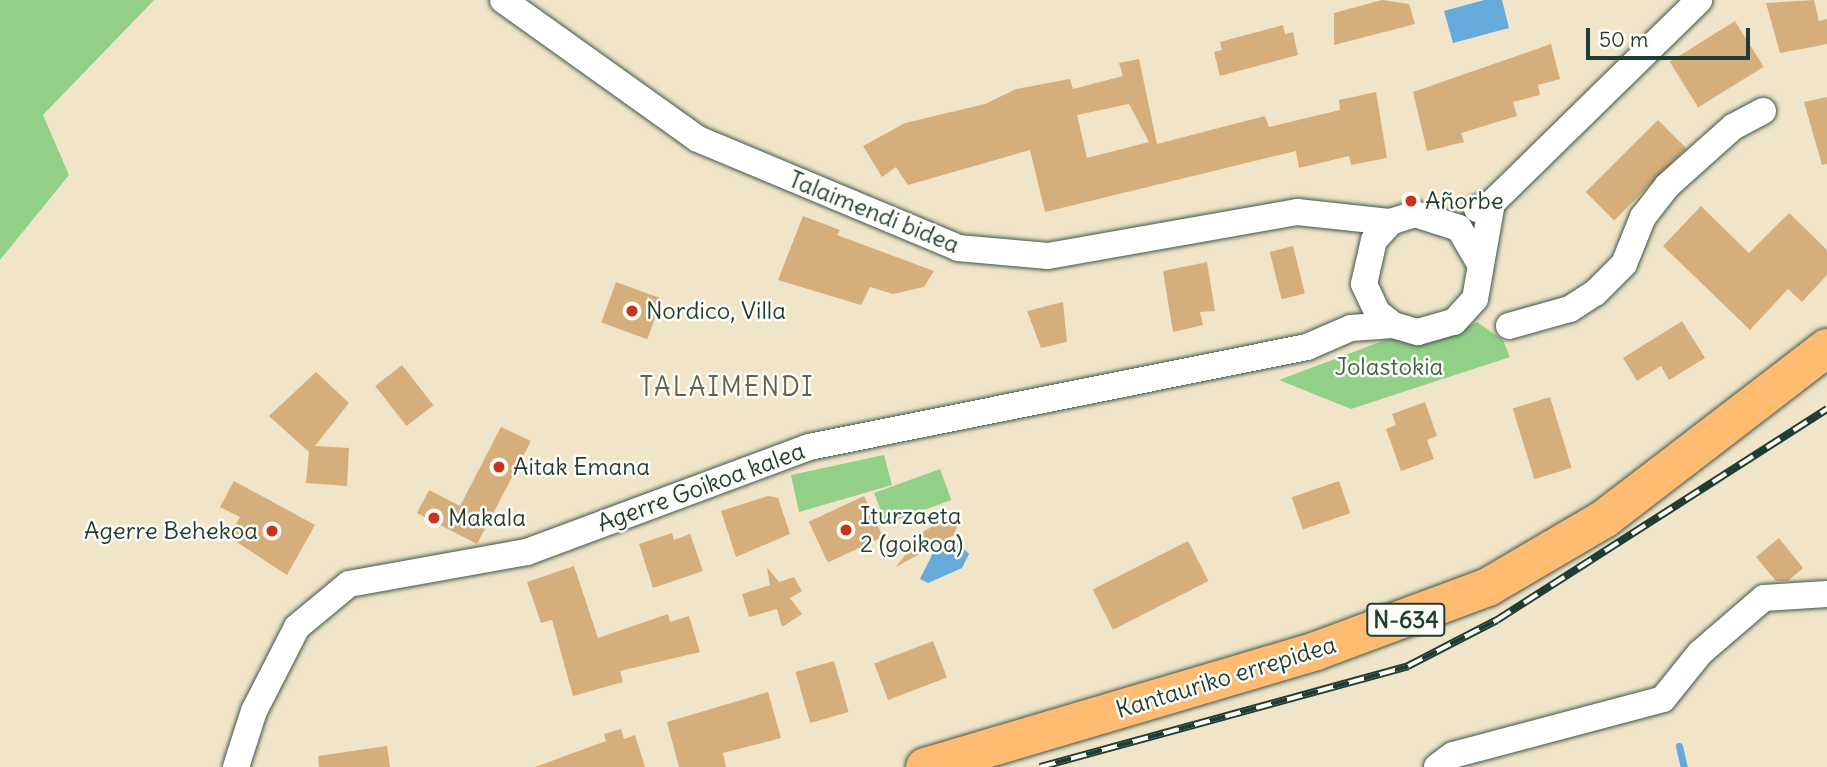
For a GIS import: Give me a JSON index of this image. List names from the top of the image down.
{
  "streets": {
    "highway": ["N-634", "Kantauriko errepidea"],
    "street": ["Talaimendi bidea", "Agerre Goikoa kalea"]
  },
  "crossings": [
    ["Talaimendi bidea", "Agerre Goikoa kalea"]
  ],
  "districts": ["TALAIMENDI"],
  "parks": ["Jolastokia"],
  "places": [
    "Añorbe",
    "Nordico, Villa",
    "Aitak Emana",
    "Makala",
    "Iturzaeta 2 (goikoa)",
    "Agerre Behekoa"
  ],
  "scale_bar": "50 m"
}
